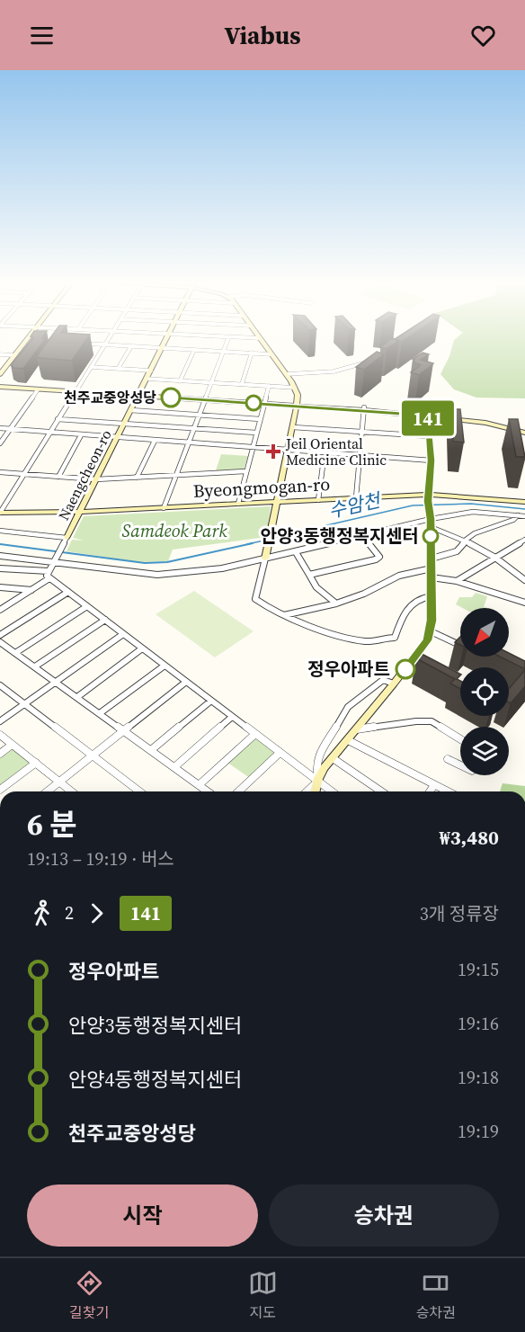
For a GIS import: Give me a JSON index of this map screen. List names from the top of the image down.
{
  "streets": {
    "street": ["Naengcheon-ro", "Byeongmogan-ro"]
  },
  "crossings": [
    ["Naengcheon-ro", "Byeongmogan-ro"]
  ],
  "water": ["수암천"],
  "parks": ["Samdeok Park"],
  "places": {
    "other": ["천주교중앙성당", "안양3동행정복지센터", "정우아파트"],
    "health": ["Jeil Oriental Medicine Clinic"]
  },
  "lines": ["bus line 141"],
  "north": "bottom left",
  "page": {
    "header": "Viabus",
    "on_map": "141",
    "heading": ["6 분", "19:13 – 19:19 · 버스", "₩3,480"],
    "legs": ["2", "141", "3개 정류장"],
    "list": [
      {
        "name": "정우아파트",
        "value": "19:15"
      },
      {
        "name": "안양3동행정복지센터",
        "value": "19:16"
      },
      {
        "name": "안양4동행정복지센터",
        "value": "19:18"
      },
      {
        "name": "천주교중앙성당",
        "value": "19:19"
      }
    ],
    "buttons": ["시작", "승차권"],
    "tabs": ["길찾기", "지도", "승차권"]
  }
}
